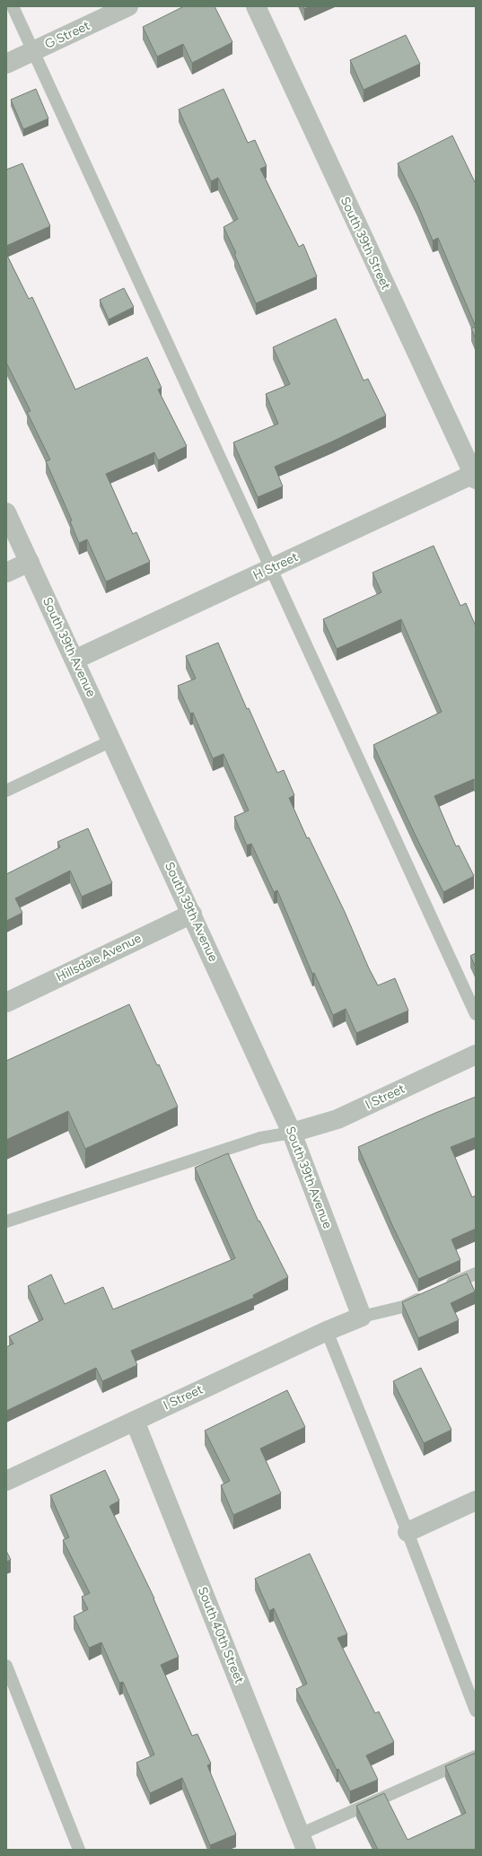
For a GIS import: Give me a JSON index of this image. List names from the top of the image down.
{
  "streets": {
    "street": [
      "G Street",
      "South 39th Street",
      "H Street",
      "South 39th Avenue",
      "Hillsdale Avenue",
      "I Street",
      "South 40th Street"
    ]
  },
  "crossings": [
    ["South 39th Street", "H Street"],
    ["H Street", "South 39th Avenue"],
    ["South 39th Avenue", "Hillsdale Avenue"],
    ["South 39th Avenue", "I Street"],
    ["I Street", "South 40th Street"]
  ]
}
